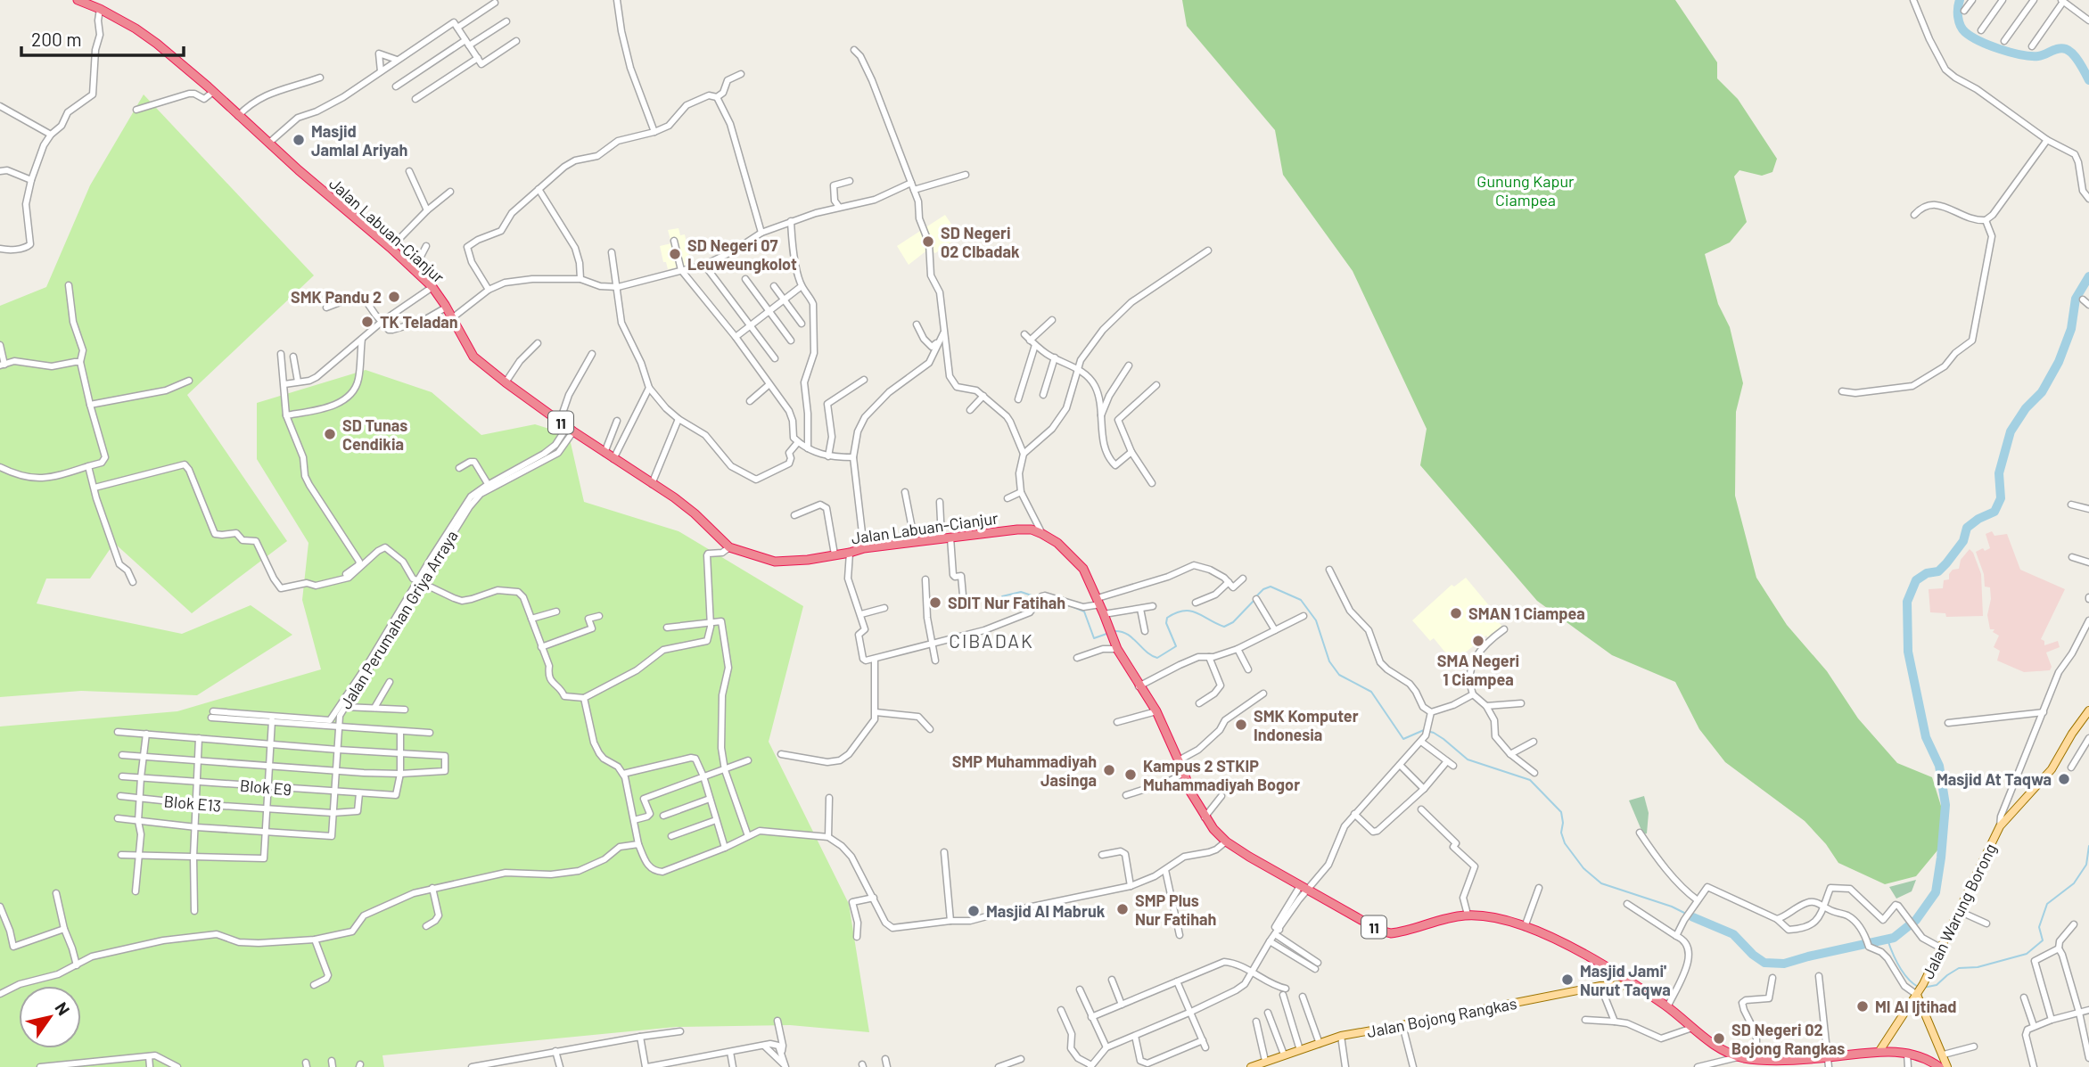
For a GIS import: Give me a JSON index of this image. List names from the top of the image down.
{
  "streets": {
    "highway": ["Jalan Labuan-Cianjur", "11"],
    "main road": ["Jalan Warung Borong", "Jalan Bojong Rangkas"],
    "street": ["Jalan Perumahan Griya Arraya", "Blok E9", "Blok E13"]
  },
  "crossings": [
    ["Jalan Labuan-Cianjur", "11"],
    ["Jalan Labuan-Cianjur", "Jalan Perumahan Griya Arraya"],
    ["11", "Jalan Warung Borong"],
    ["11", "Jalan Bojong Rangkas"],
    ["Jalan Perumahan Griya Arraya", "Blok E9"],
    ["Jalan Perumahan Griya Arraya", "Blok E13"]
  ],
  "districts": ["CIBADAK"],
  "parks": ["Gunung Kapur Ciampea"],
  "places": [
    "Masjid Jamlal Ariyah",
    "SD Negeri 02 CIbadak",
    "SD Negeri 07 Leuweungkolot",
    "SMK Pandu 2",
    "TK Teladan",
    "SD Tunas Cendikia",
    "SDIT Nur Fatihah",
    "SMAN 1 Ciampea",
    "SMA Negeri 1 Ciampea",
    "SMK Komputer Indonesia",
    "SMP Muhammadiyah Jasinga",
    "Kampus 2 STKIP Muhammadiyah Bogor",
    "Masjid At Taqwa",
    "SMP Plus Nur Fatihah",
    "Masjid Al Mabruk",
    "Masjid Jami' Nurut Taqwa",
    "MI Al Ijtihad",
    "SD Negeri 02 Bojong Rangkas"
  ],
  "scale_bar": "200 m",
  "north": "top right"
}
